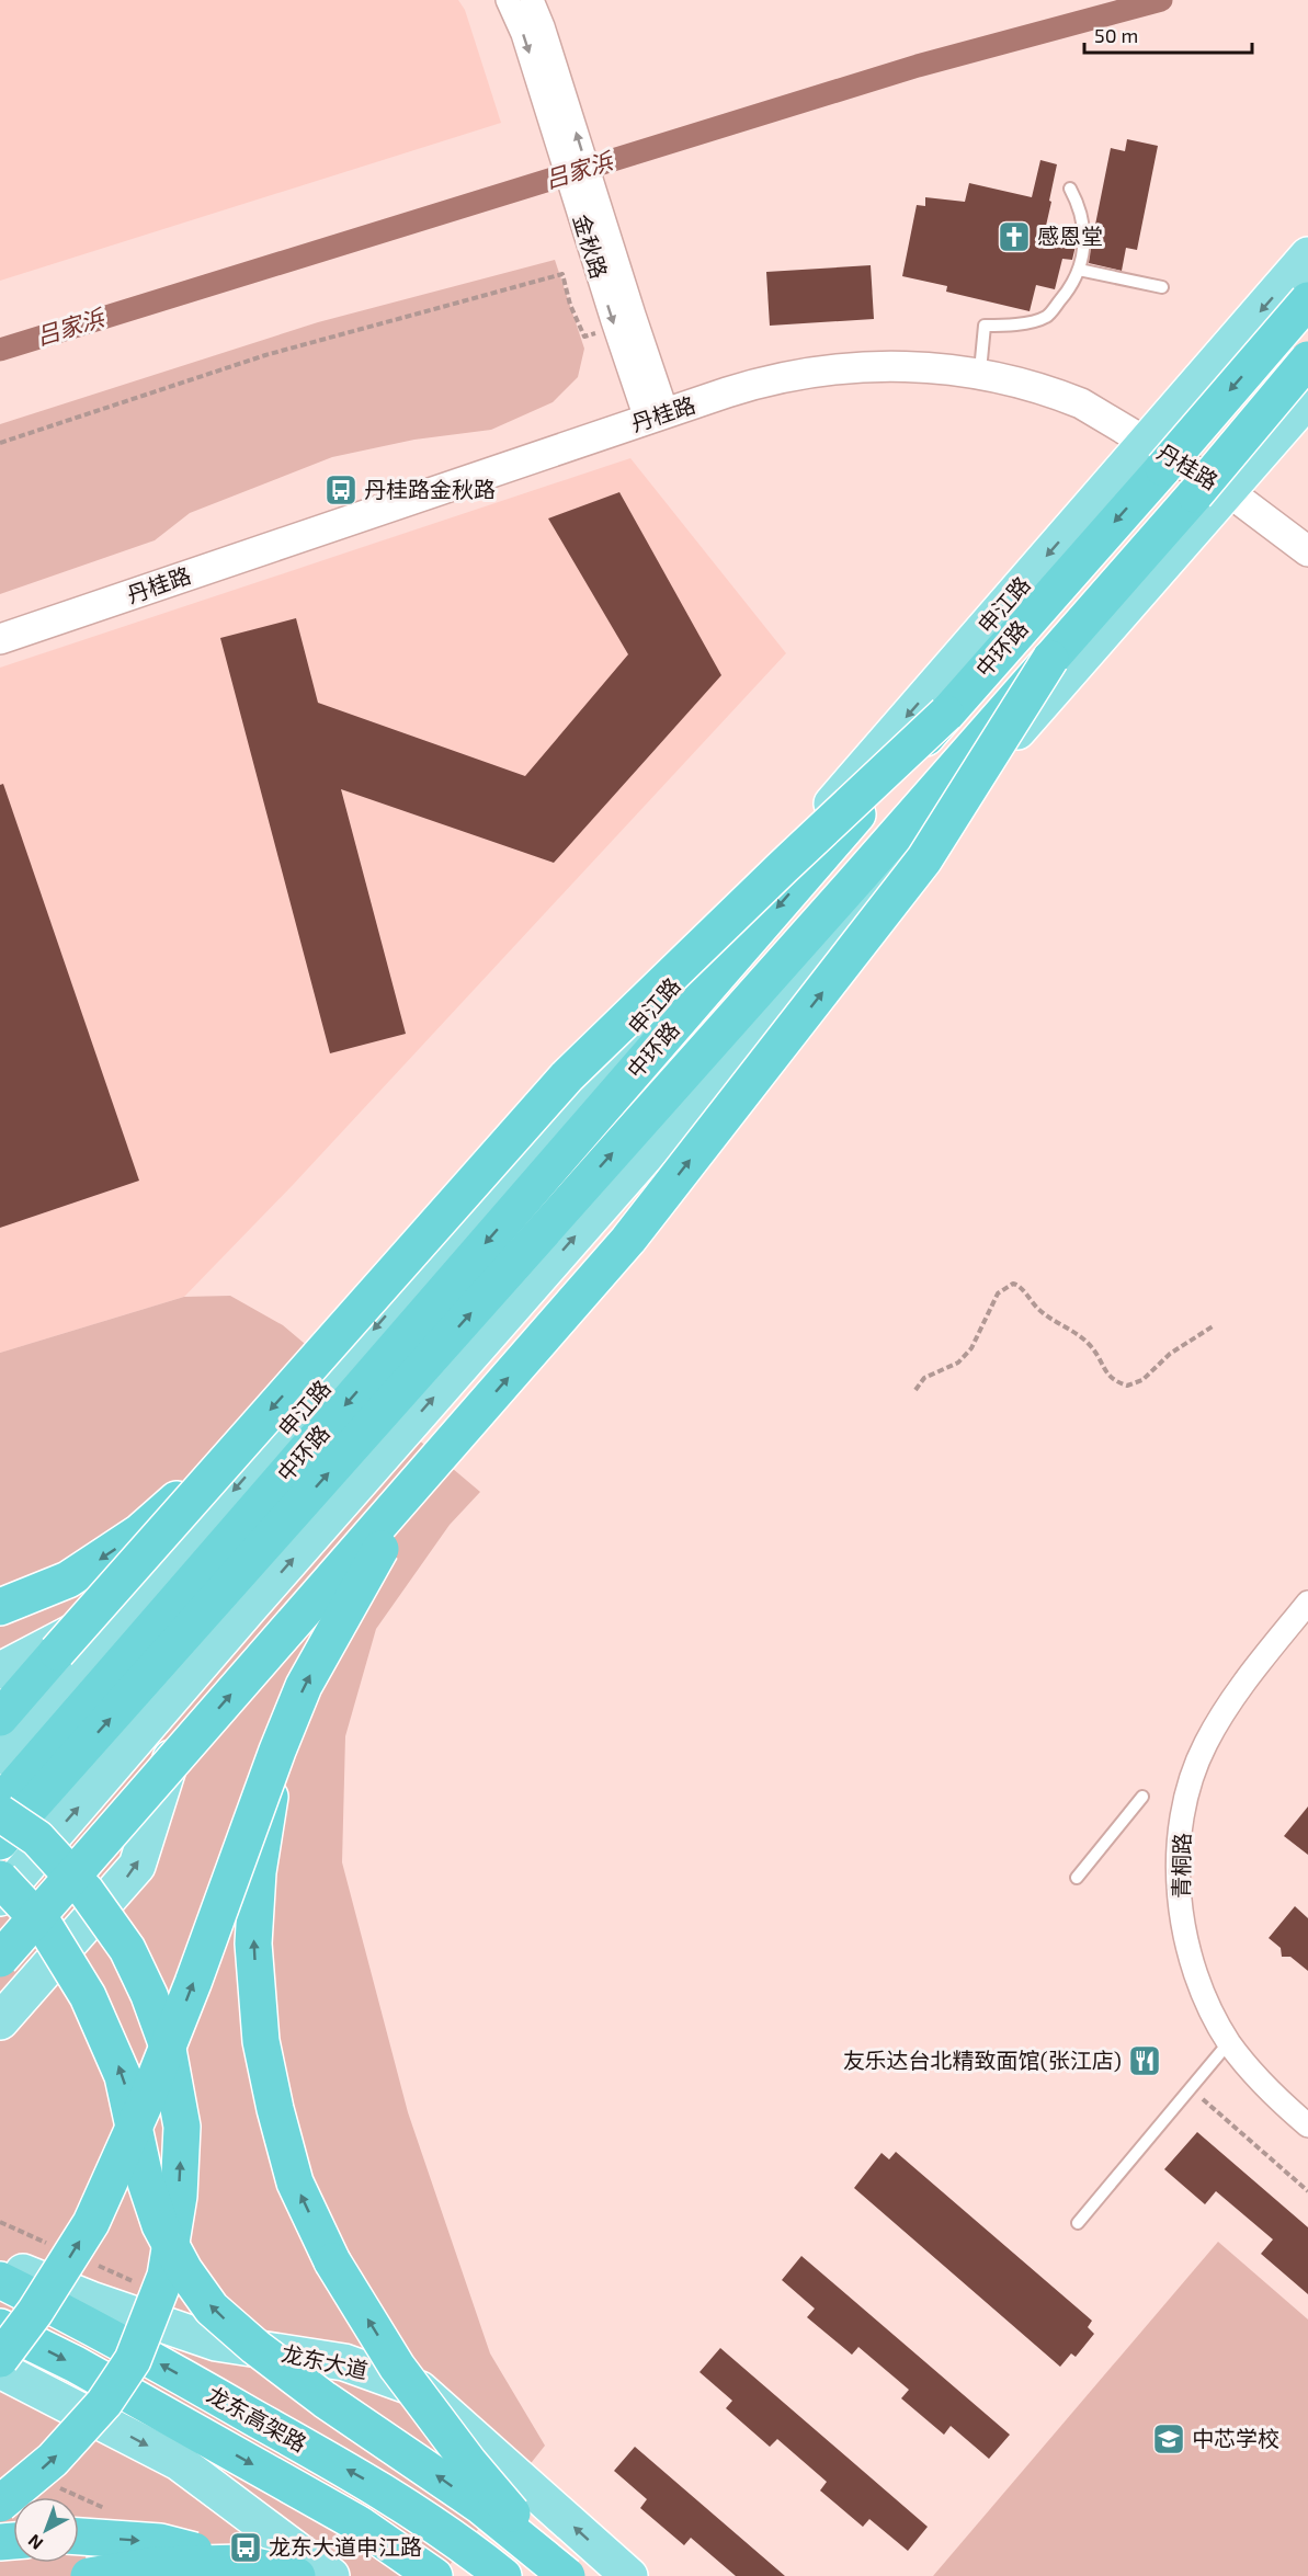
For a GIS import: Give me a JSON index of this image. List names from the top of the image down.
{
  "streets": {
    "highway": ["中环路", "龙东高架路"],
    "main road": ["申江路", "龙东大道"],
    "street": ["金秋路", "丹桂路", "青桐路"]
  },
  "crossings": [
    ["金秋路", "丹桂路"],
    ["丹桂路", "申江路"],
    ["丹桂路", "中环路"]
  ],
  "water": ["吕家浜"],
  "places": {
    "church": ["感恩堂"],
    "bus stop": ["丹桂路金秋路", "龙东大道申江路"],
    "restaurant": ["友乐达台北精致面馆(张江店)"],
    "school or university": ["中芯学校"]
  },
  "scale_bar": "50 m",
  "north": "bottom left"
}
